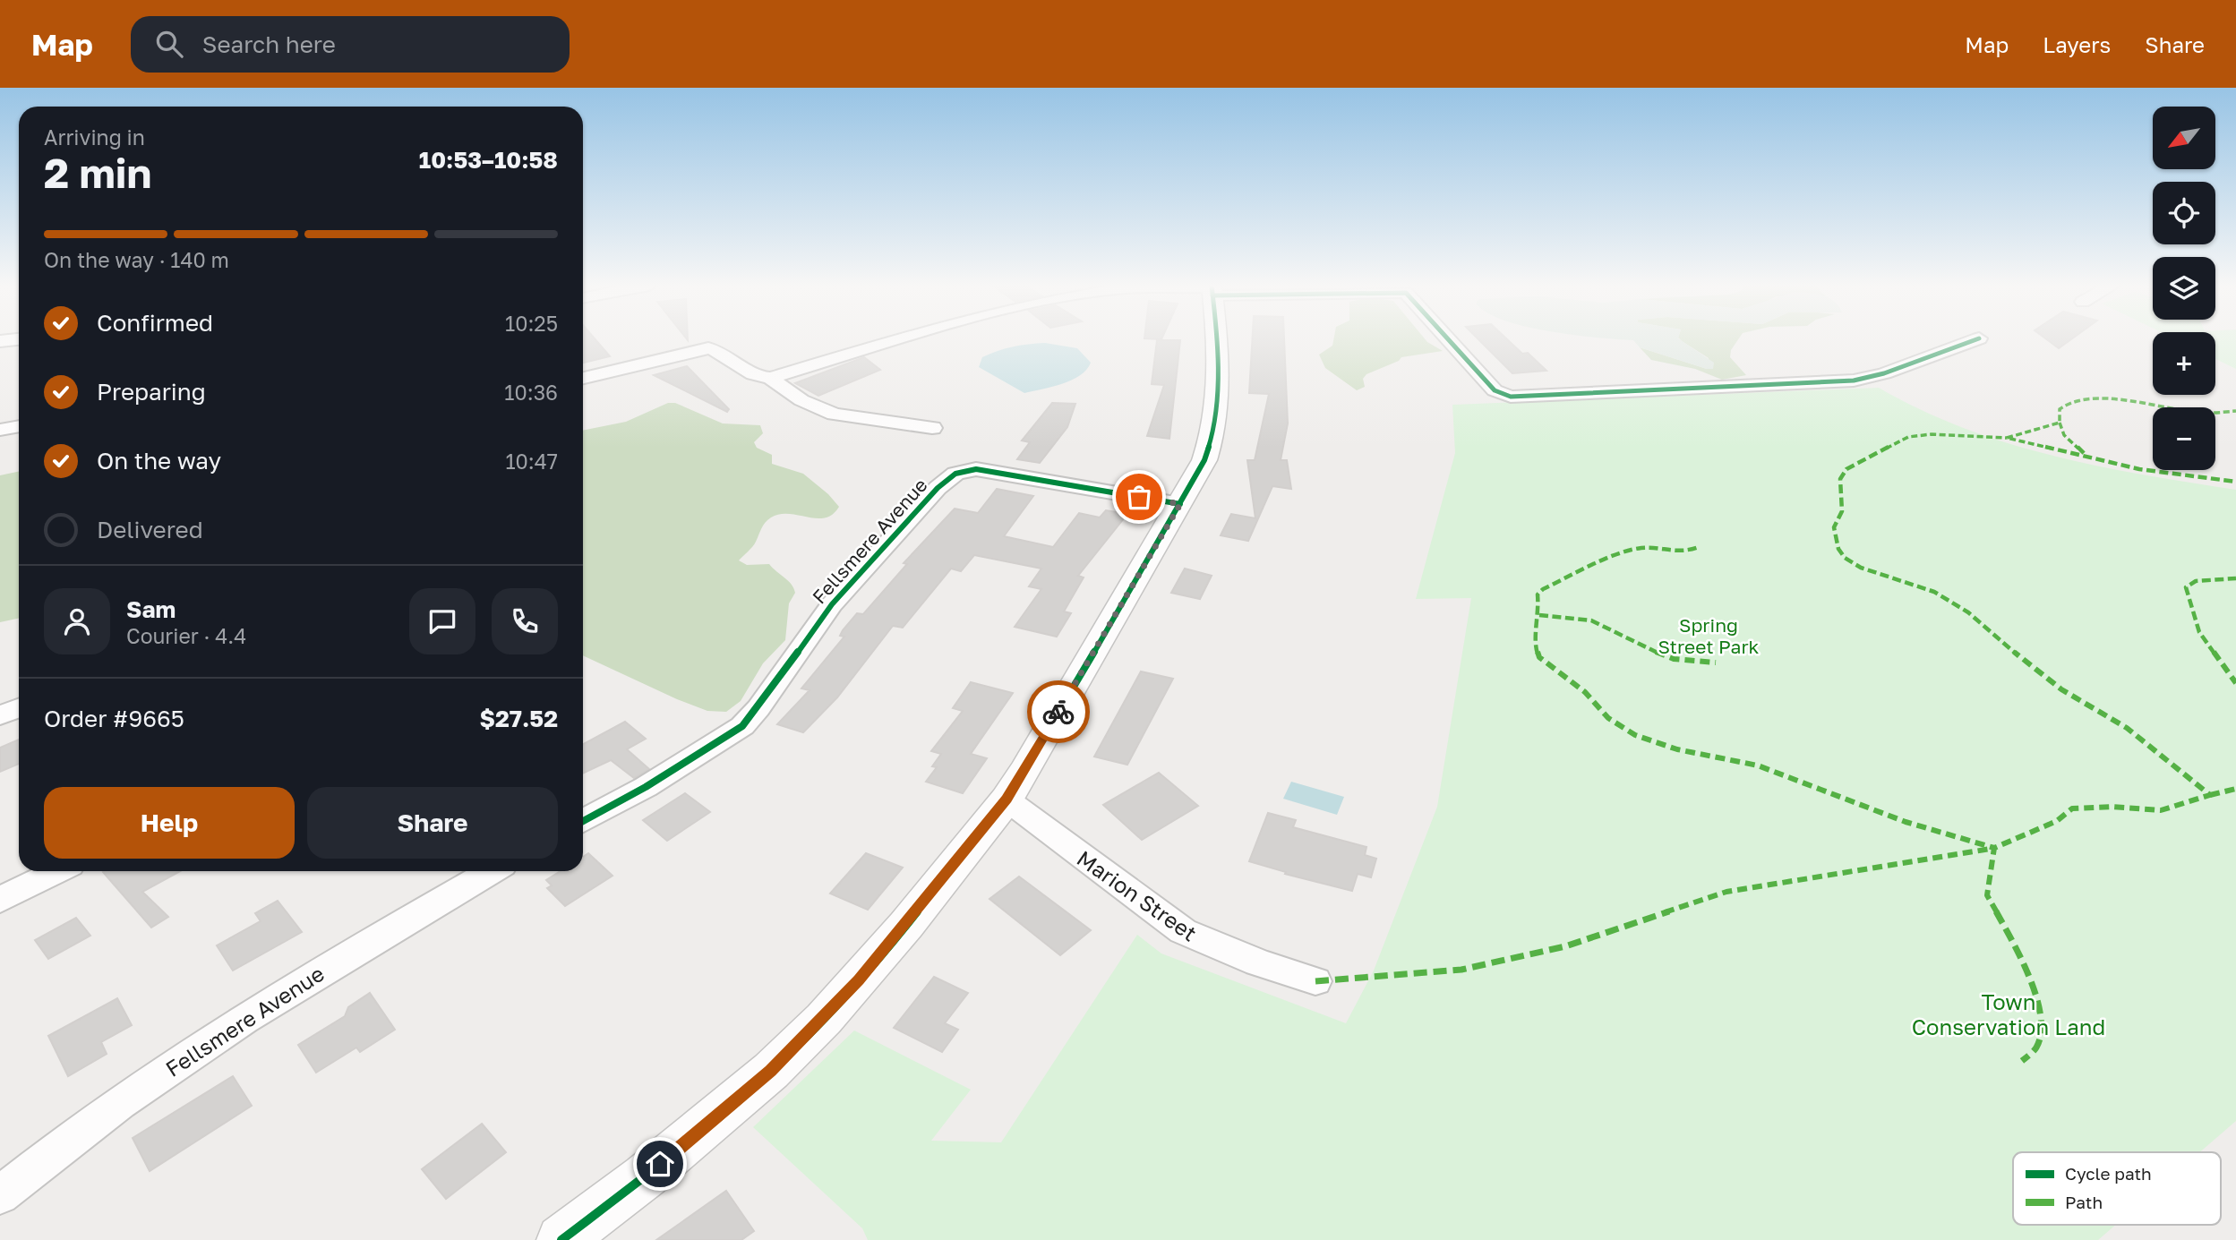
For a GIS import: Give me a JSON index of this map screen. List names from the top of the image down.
{
  "streets": {
    "street": ["Fellsmere Avenue", "Marion Street"]
  },
  "parks": ["Spring Street Park", "Town Conservation Land"],
  "legend": ["Cycle path", "Path"],
  "north": "bottom left",
  "page": {
    "header": "Map",
    "search": "Search here",
    "nav": ["Map", "Layers", "Share"],
    "map_buttons": ["+", "−"],
    "heading": ["2 min", "Arriving in", "10:53–10:58"],
    "panel": [
      "Sam",
      "Courier · 4.4",
      "Order #9665",
      "$27.52"
    ],
    "bar": "On the way · 140 m",
    "list": [
      ["Confirmed", "10:25"],
      ["Preparing", "10:36"],
      ["On the way", "10:47"],
      "Delivered"
    ],
    "buttons": ["Help", "Share"]
  }
}
